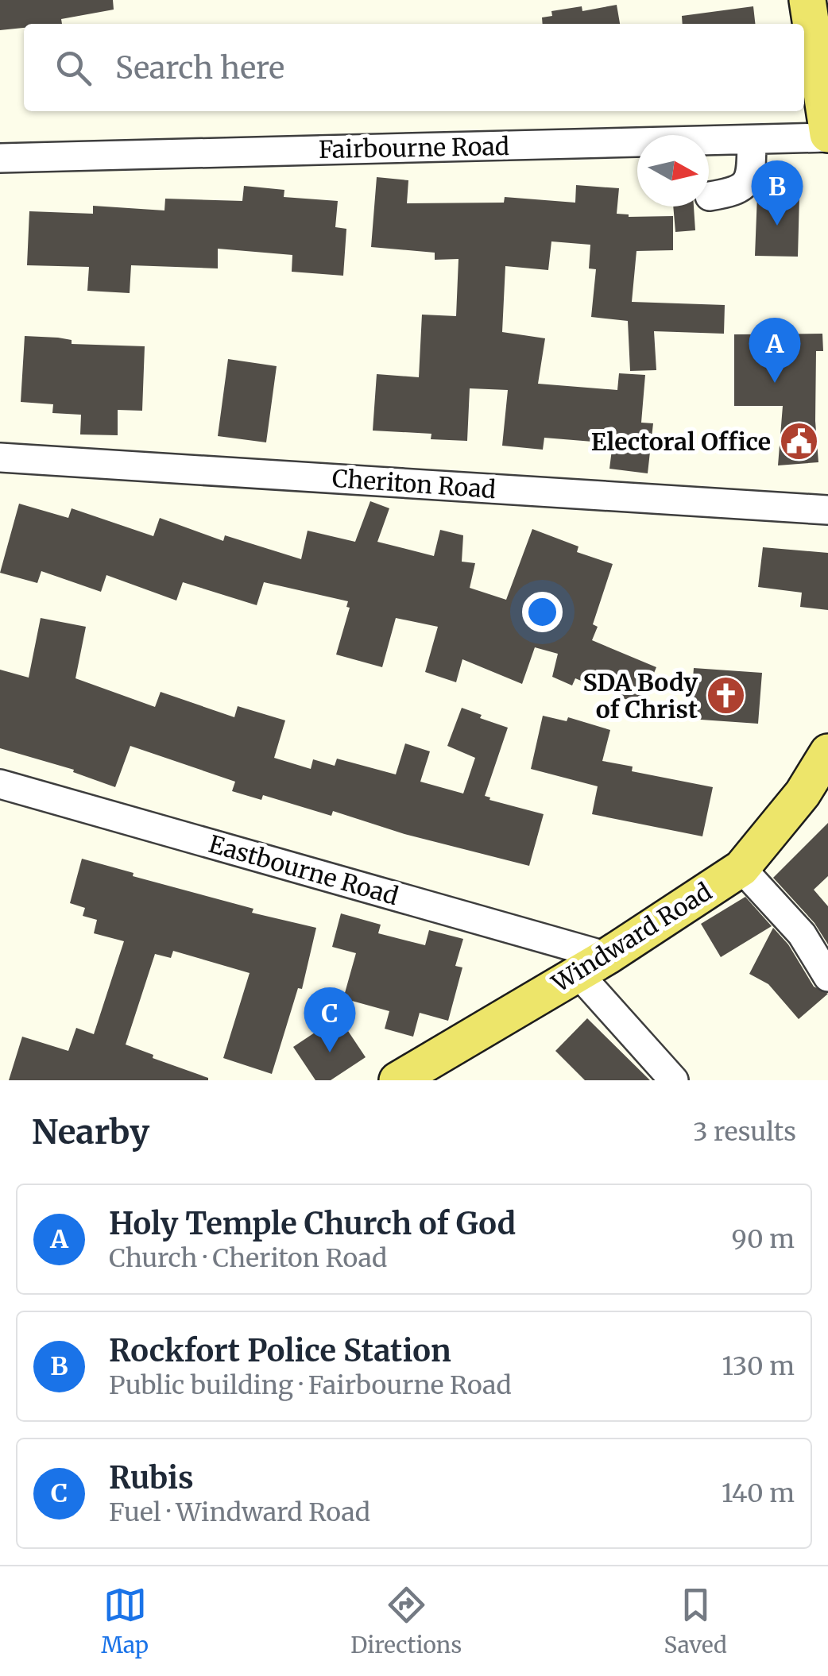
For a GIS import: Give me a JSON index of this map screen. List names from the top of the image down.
{
  "streets": {
    "main road": ["Windward Road"],
    "street": ["Fairbourne Road", "Cheriton Road", "Eastbourne Road"]
  },
  "crossings": [
    ["Eastbourne Road", "Windward Road"]
  ],
  "places": {
    "public building": ["Electoral Office"],
    "church": ["SDA Body of Christ"]
  },
  "north": "right",
  "page": {
    "search": "Search here",
    "pins": ["B", "A", "C"],
    "heading": ["Nearby", "3 results"],
    "list": [
      {
        "mark": "A",
        "name": "Holy Temple Church of God",
        "note": "Church · Cheriton Road",
        "value": "90 m"
      },
      {
        "mark": "B",
        "name": "Rockfort Police Station",
        "note": "Public building · Fairbourne Road",
        "value": "130 m"
      },
      {
        "mark": "C",
        "name": "Rubis",
        "note": "Fuel · Windward Road",
        "value": "140 m"
      }
    ],
    "nav": ["Map", "Directions", "Saved"]
  }
}
